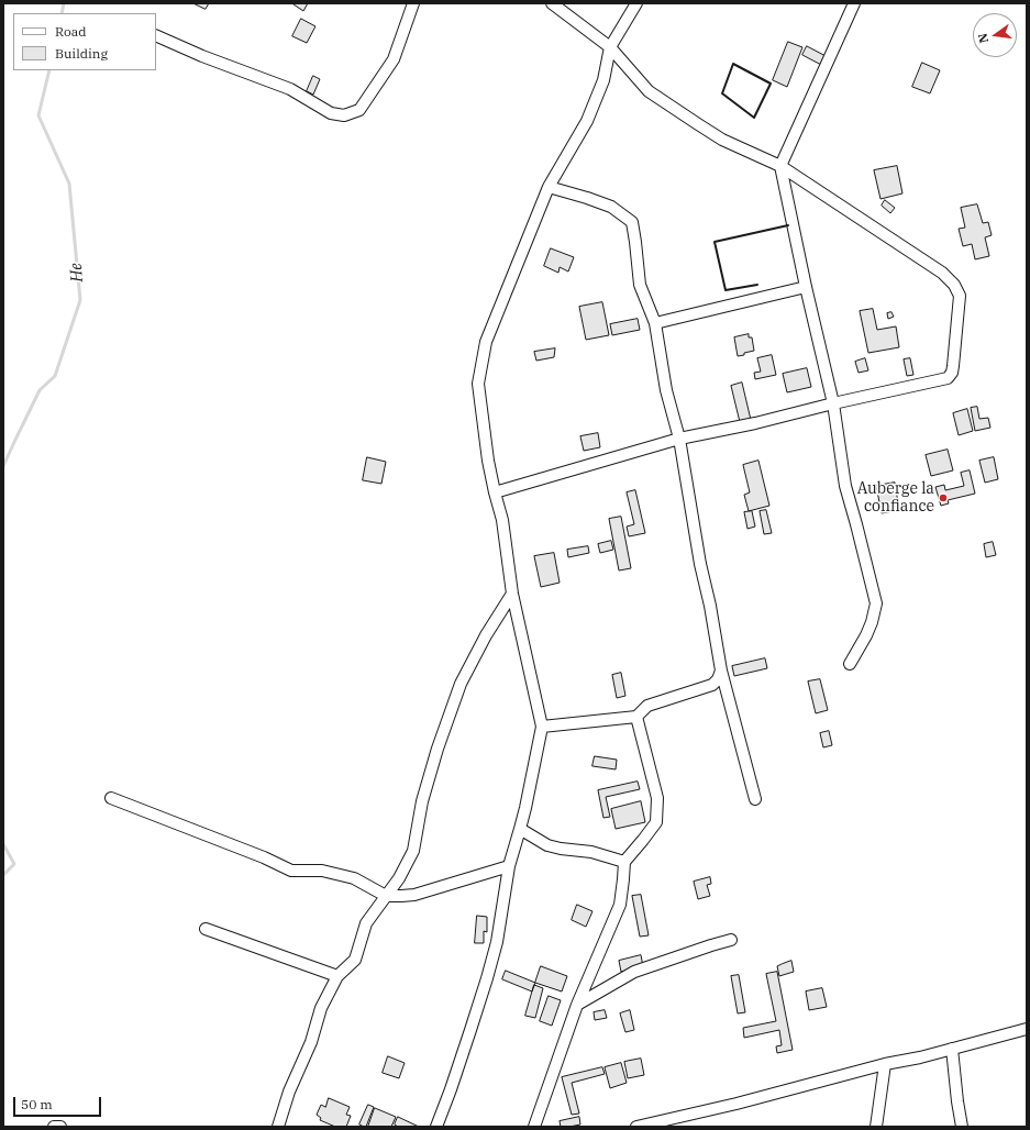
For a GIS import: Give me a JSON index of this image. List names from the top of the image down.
{
  "water": ["He"],
  "places": ["Auberge la confiance"],
  "legend": ["Road", "Building"],
  "scale_bar": "50 m",
  "north": "left"
}
